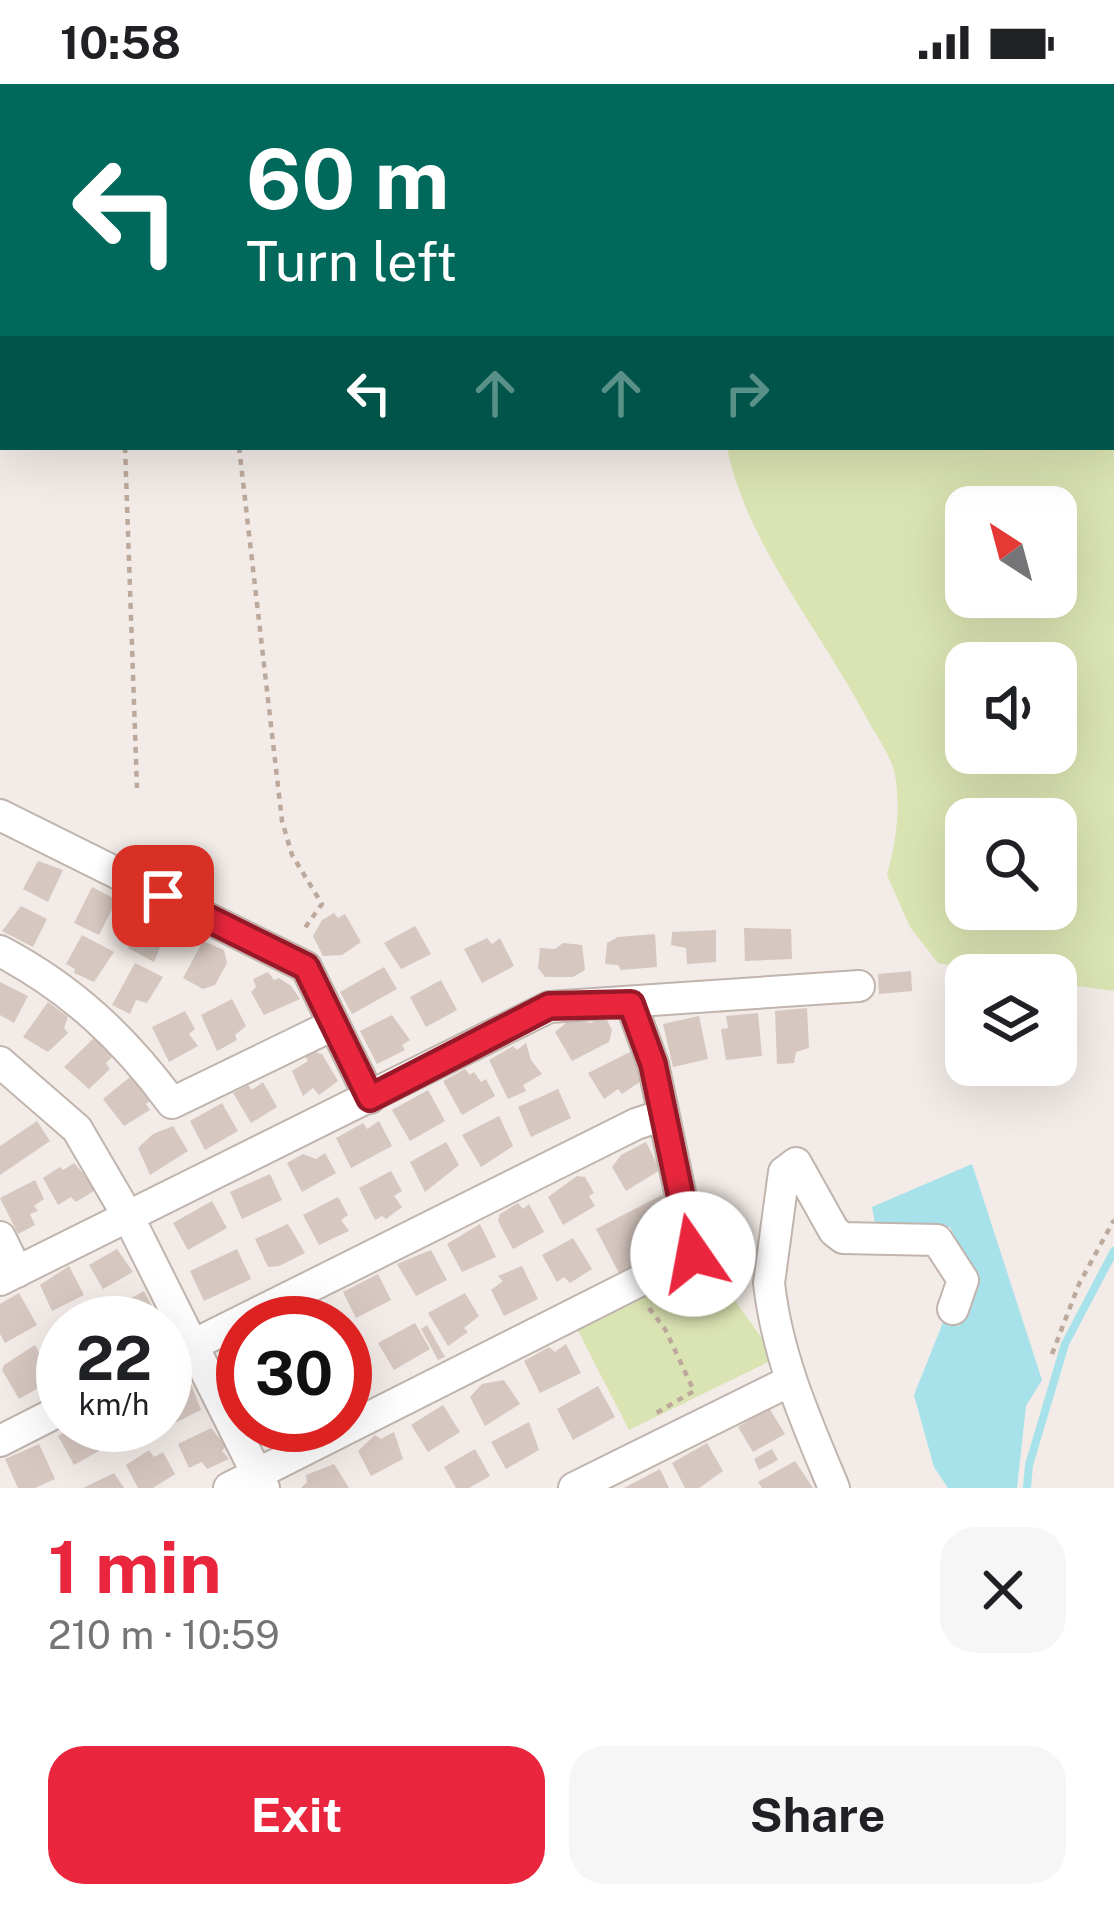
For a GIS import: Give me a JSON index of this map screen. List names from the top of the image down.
{
  "north": "top left",
  "page": {
    "status": "10:58",
    "turn": ["60 m", "Turn left"],
    "speed": "22 km/h",
    "limit": "30",
    "heading": ["1 min", "210 m · 10:59"],
    "buttons": ["Exit", "Share"]
  }
}
